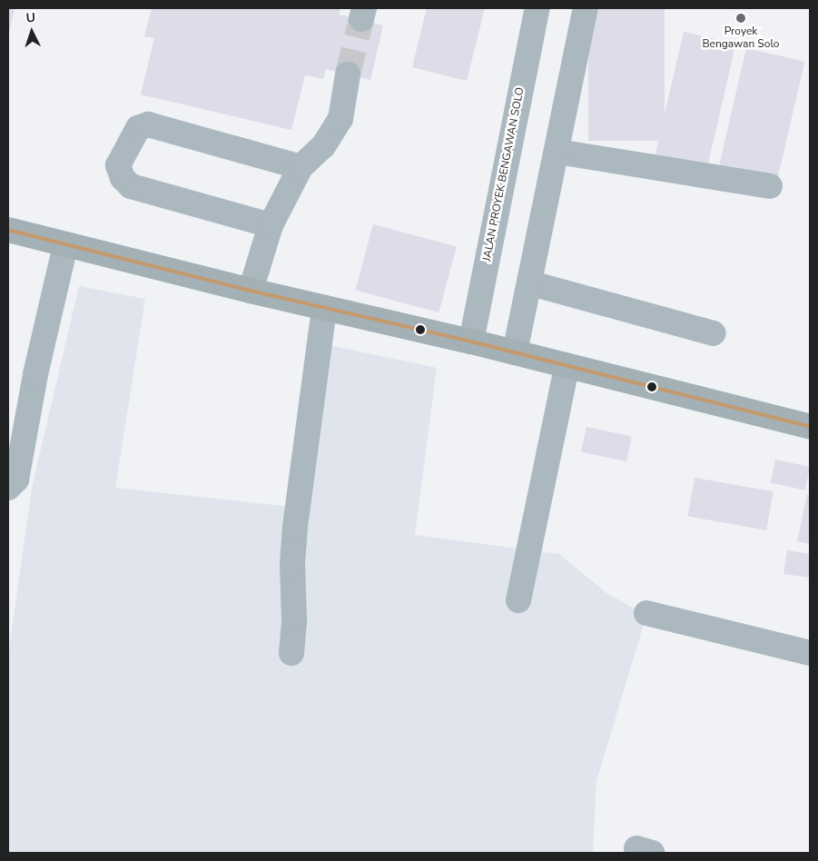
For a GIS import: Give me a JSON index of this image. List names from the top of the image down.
{
  "streets": {
    "street": ["JALAN PROYEK BENGAWAN SOLO"]
  },
  "places": ["Proyek Bengawan Solo"],
  "north": "top"
}
